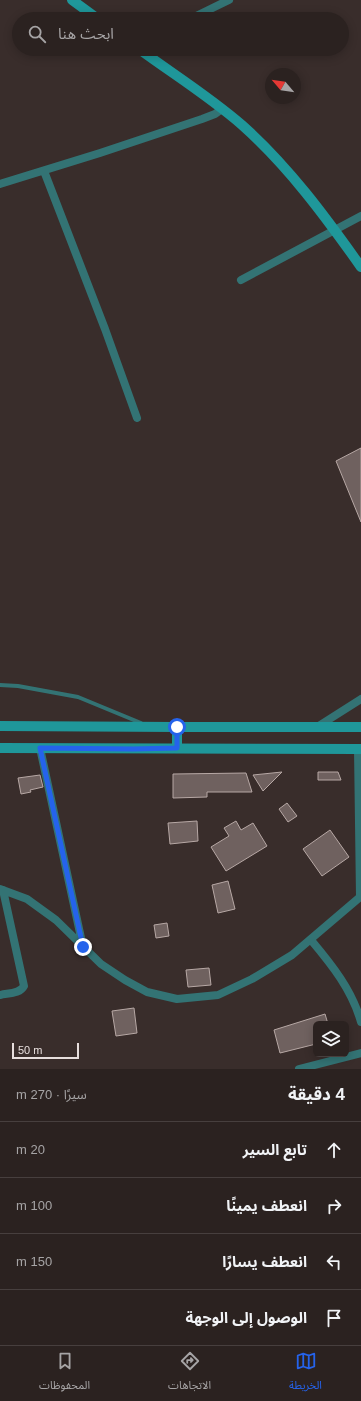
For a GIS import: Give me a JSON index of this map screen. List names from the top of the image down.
{
  "scale_bar": "50 m",
  "north": "top left",
  "page": {
    "search": "ابحث هنا",
    "scale": "50 m",
    "heading": ["4 دقيقة", "سيرًا · 270 m"],
    "list": [
      ["تابع السير", "20 m"],
      ["انعطف يمينًا", "100 m"],
      ["انعطف يسارًا", "150 m"],
      "الوصول إلى الوجهة"
    ],
    "nav": ["الخريطة", "الاتجاهات", "المحفوظات"]
  }
}
